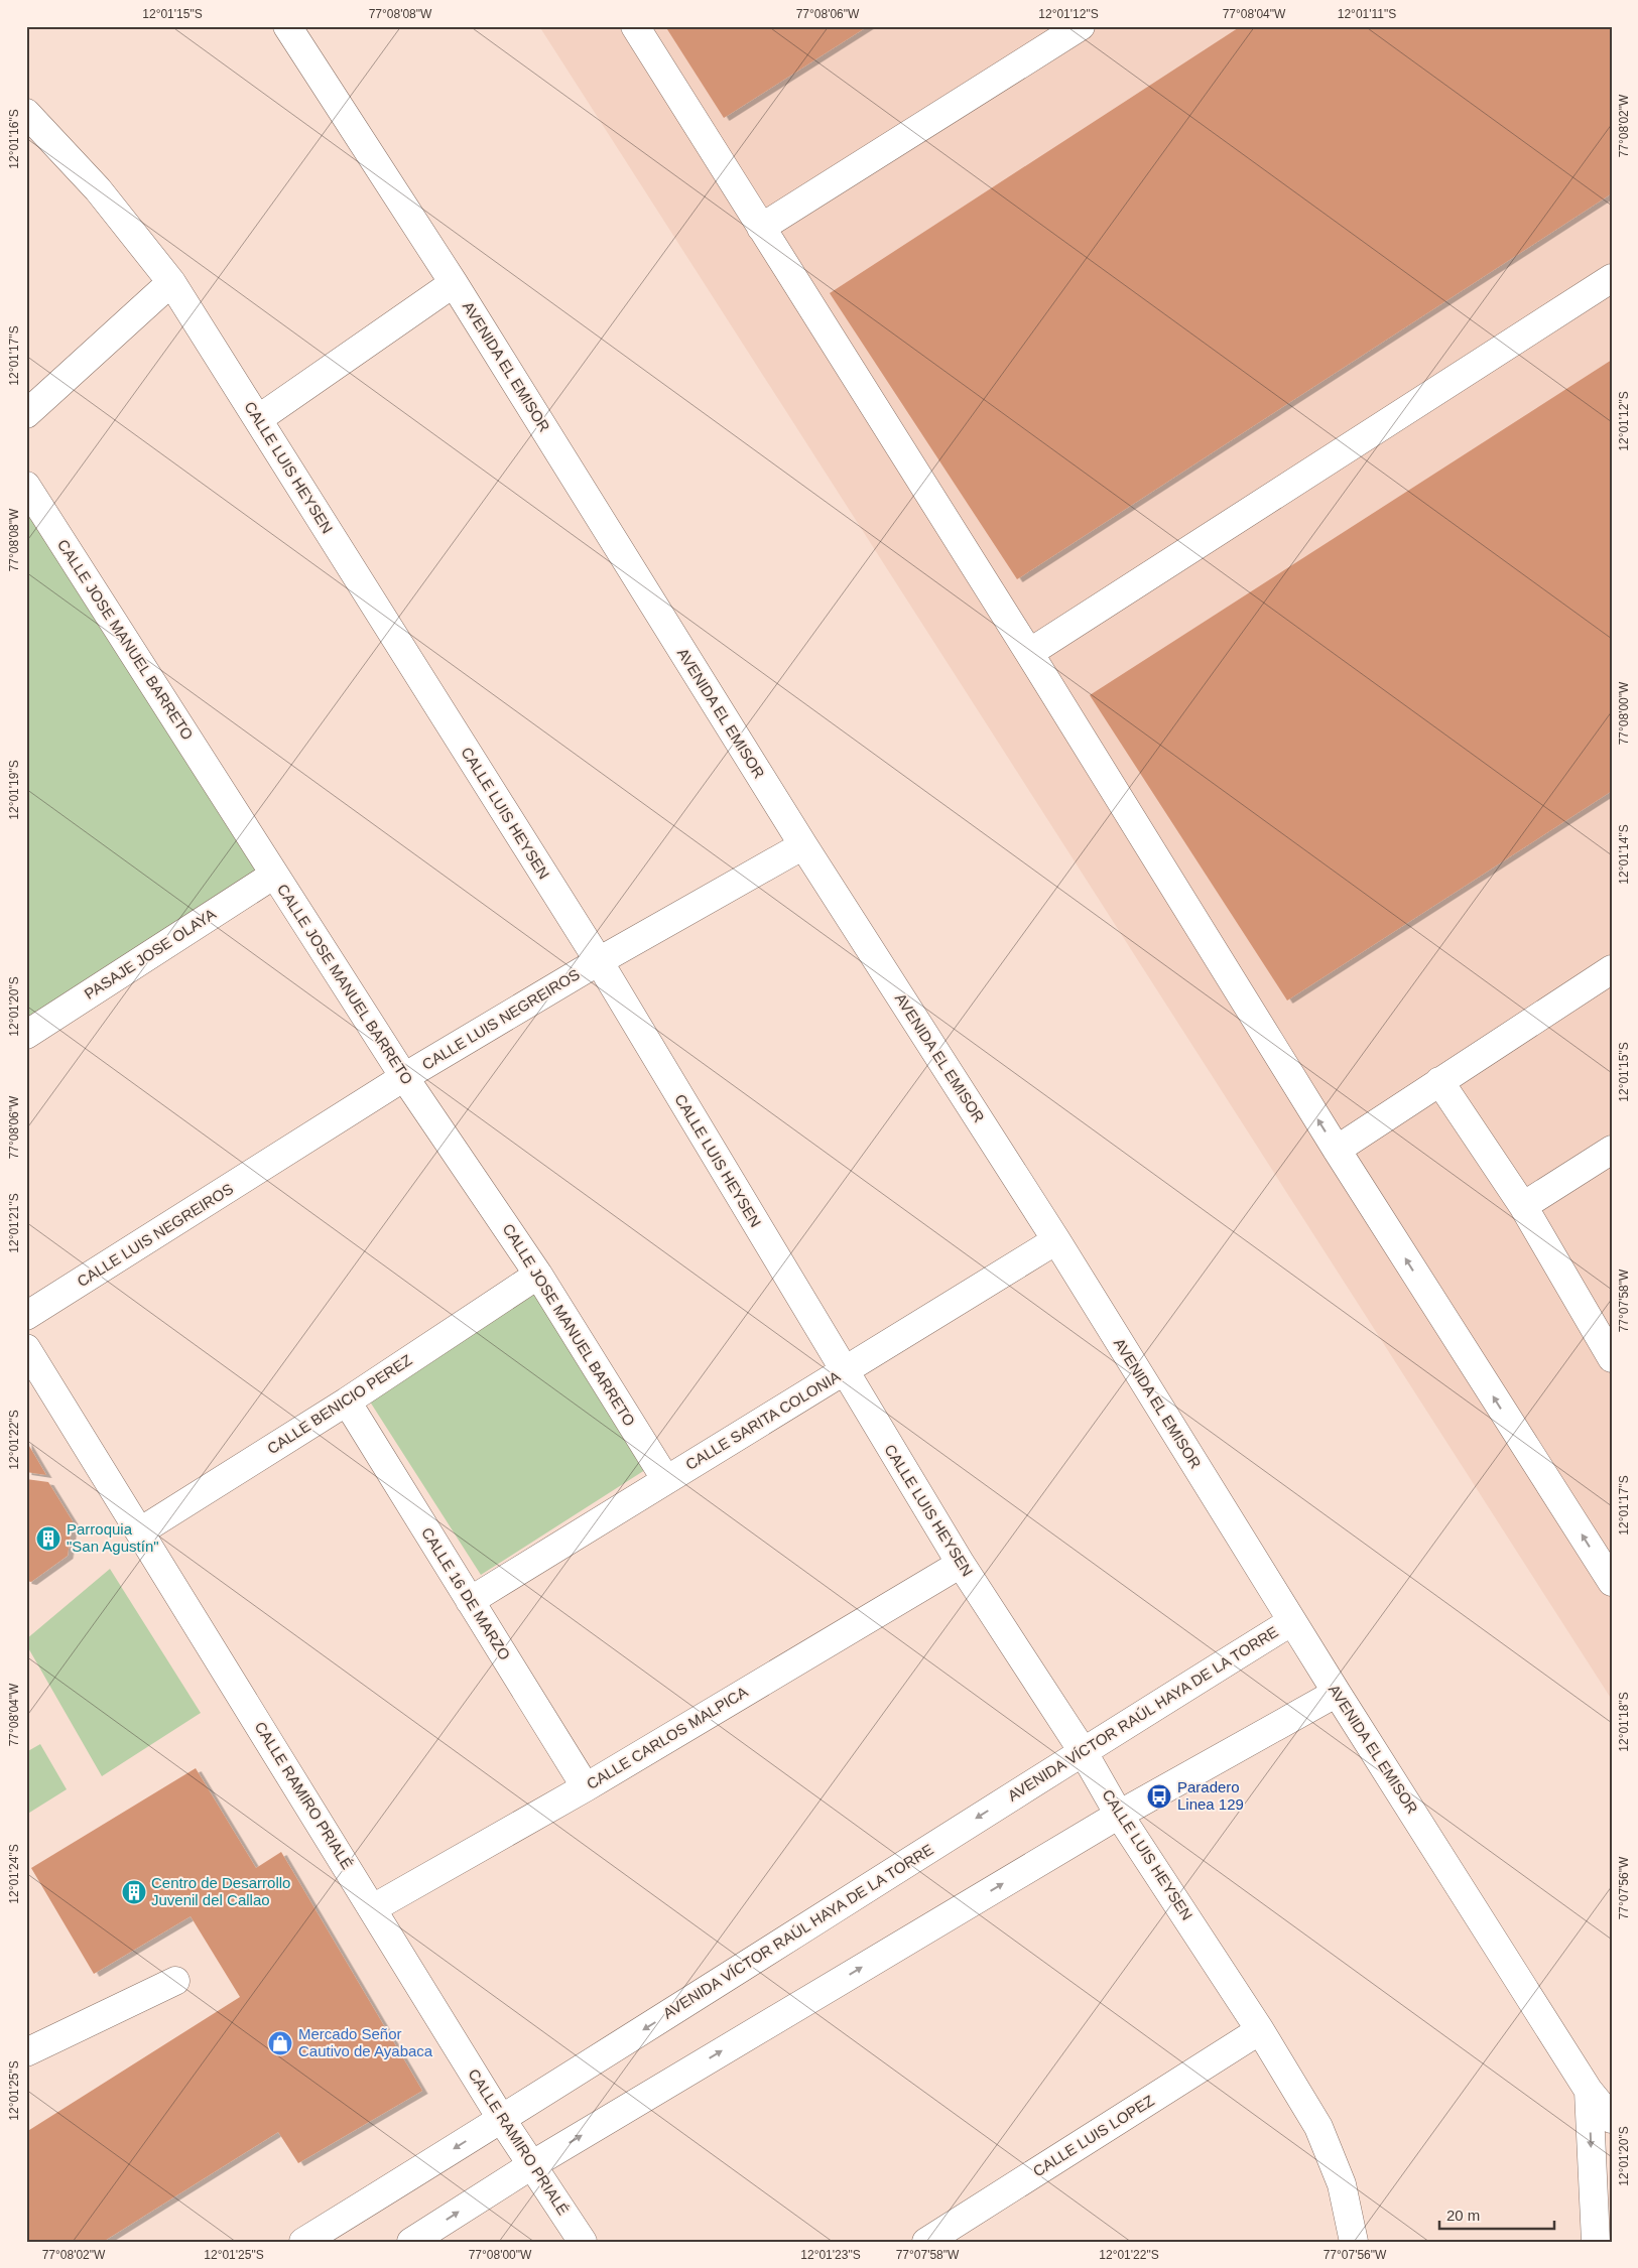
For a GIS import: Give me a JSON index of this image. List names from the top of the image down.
{
  "streets": {
    "street": [
      "AVENIDA EL EMISOR",
      "CALLE LUIS HEYSEN",
      "CALLE JOSE MANUEL BARRETO",
      "PASAJE JOSE OLAYA",
      "CALLE LUIS NEGREIROS",
      "CALLE BENICIO PEREZ",
      "CALLE SARITA COLONIA",
      "CALLE 16 DE MARZO",
      "AVENIDA VÍCTOR RAÚL HAYA DE LA TORRE",
      "CALLE CARLOS MALPICA",
      "CALLE RAMIRO PRIALÉ",
      "CALLE LUIS LOPEZ"
    ]
  },
  "crossings": [
    ["AVENIDA EL EMISOR", "CALLE LUIS NEGREIROS"],
    ["AVENIDA EL EMISOR", "CALLE SARITA COLONIA"],
    ["AVENIDA EL EMISOR", "AVENIDA VÍCTOR RAÚL HAYA DE LA TORRE"],
    ["CALLE LUIS HEYSEN", "CALLE LUIS NEGREIROS"],
    ["CALLE LUIS HEYSEN", "CALLE SARITA COLONIA"],
    ["CALLE LUIS HEYSEN", "AVENIDA VÍCTOR RAÚL HAYA DE LA TORRE"],
    ["CALLE LUIS HEYSEN", "CALLE CARLOS MALPICA"],
    ["CALLE LUIS HEYSEN", "CALLE LUIS LOPEZ"],
    ["CALLE JOSE MANUEL BARRETO", "PASAJE JOSE OLAYA"],
    ["CALLE JOSE MANUEL BARRETO", "CALLE LUIS NEGREIROS"],
    ["CALLE JOSE MANUEL BARRETO", "CALLE BENICIO PEREZ"],
    ["CALLE JOSE MANUEL BARRETO", "CALLE SARITA COLONIA"],
    ["CALLE BENICIO PEREZ", "CALLE 16 DE MARZO"],
    ["CALLE BENICIO PEREZ", "CALLE RAMIRO PRIALÉ"],
    ["CALLE SARITA COLONIA", "CALLE 16 DE MARZO"],
    ["CALLE 16 DE MARZO", "CALLE CARLOS MALPICA"],
    ["AVENIDA VÍCTOR RAÚL HAYA DE LA TORRE", "CALLE RAMIRO PRIALÉ"],
    ["CALLE CARLOS MALPICA", "CALLE RAMIRO PRIALÉ"]
  ],
  "places": {
    "building": ["Parroquia \"San Agustín\"", "Centro de Desarrollo Juvenil del Callao"],
    "bus stop": ["Paradero Linea 129"],
    "shop": ["Mercado Señor Cautivo de Ayabaca"]
  },
  "scale_bar": "20 m",
  "coordinates": [
    "12°01'15\"S",
    "77°08'08\"W",
    "77°08'06\"W",
    "12°01'12\"S",
    "77°08'04\"W",
    "12°01'11\"S",
    "77°08'02\"W",
    "12°01'16\"S",
    "12°01'17\"S",
    "77°08'00\"W",
    "12°01'19\"S",
    "12°01'14\"S",
    "12°01'20\"S",
    "12°01'21\"S",
    "77°07'58\"W",
    "12°01'22\"S",
    "12°01'18\"S",
    "12°01'24\"S",
    "77°07'56\"W",
    "12°01'25\"S",
    "12°01'23\"S"
  ]
}
